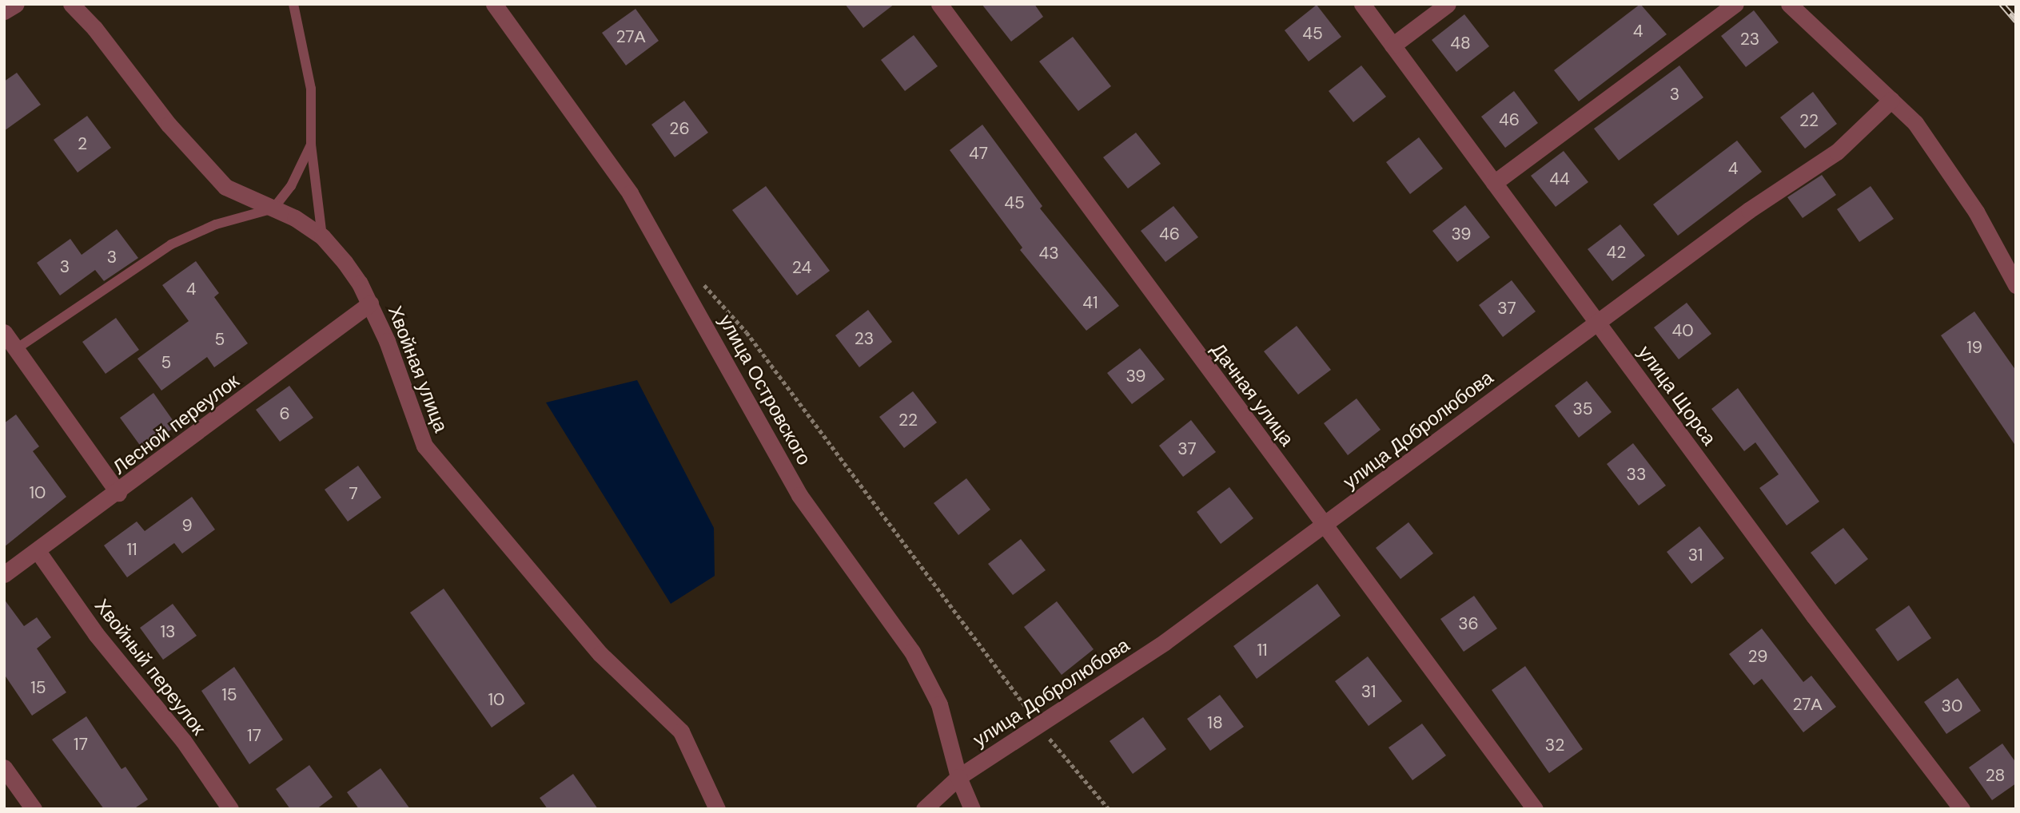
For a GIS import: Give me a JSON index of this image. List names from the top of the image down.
{
  "streets": {
    "street": [
      "Хвойная улица",
      "улица Островского",
      "Дачная улица",
      "улица Щорса",
      "Лесной переулок",
      "улица Добролюбова",
      "Хвойный переулок"
    ]
  },
  "crossings": [
    ["Хвойная улица", "Лесной переулок"],
    ["улица Островского", "улица Добролюбова"],
    ["Дачная улица", "улица Добролюбова"],
    ["улица Щорса", "улица Добролюбова"],
    ["Лесной переулок", "Хвойный переулок"]
  ],
  "house_numbers": [
    "4",
    "45",
    "27А",
    "23",
    "48",
    "3",
    "46",
    "22",
    "26",
    "2",
    "47",
    "4",
    "44",
    "45",
    "46",
    "39",
    "42",
    "43",
    "3",
    "3",
    "24",
    "4",
    "41",
    "37",
    "40",
    "23",
    "5",
    "19",
    "5",
    "39",
    "35",
    "6",
    "22",
    "37",
    "33",
    "10",
    "7",
    "9",
    "11",
    "31",
    "36",
    "13",
    "11",
    "29",
    "15",
    "31",
    "15",
    "10",
    "27А",
    "30",
    "18",
    "17",
    "17",
    "32",
    "28"
  ]
}
